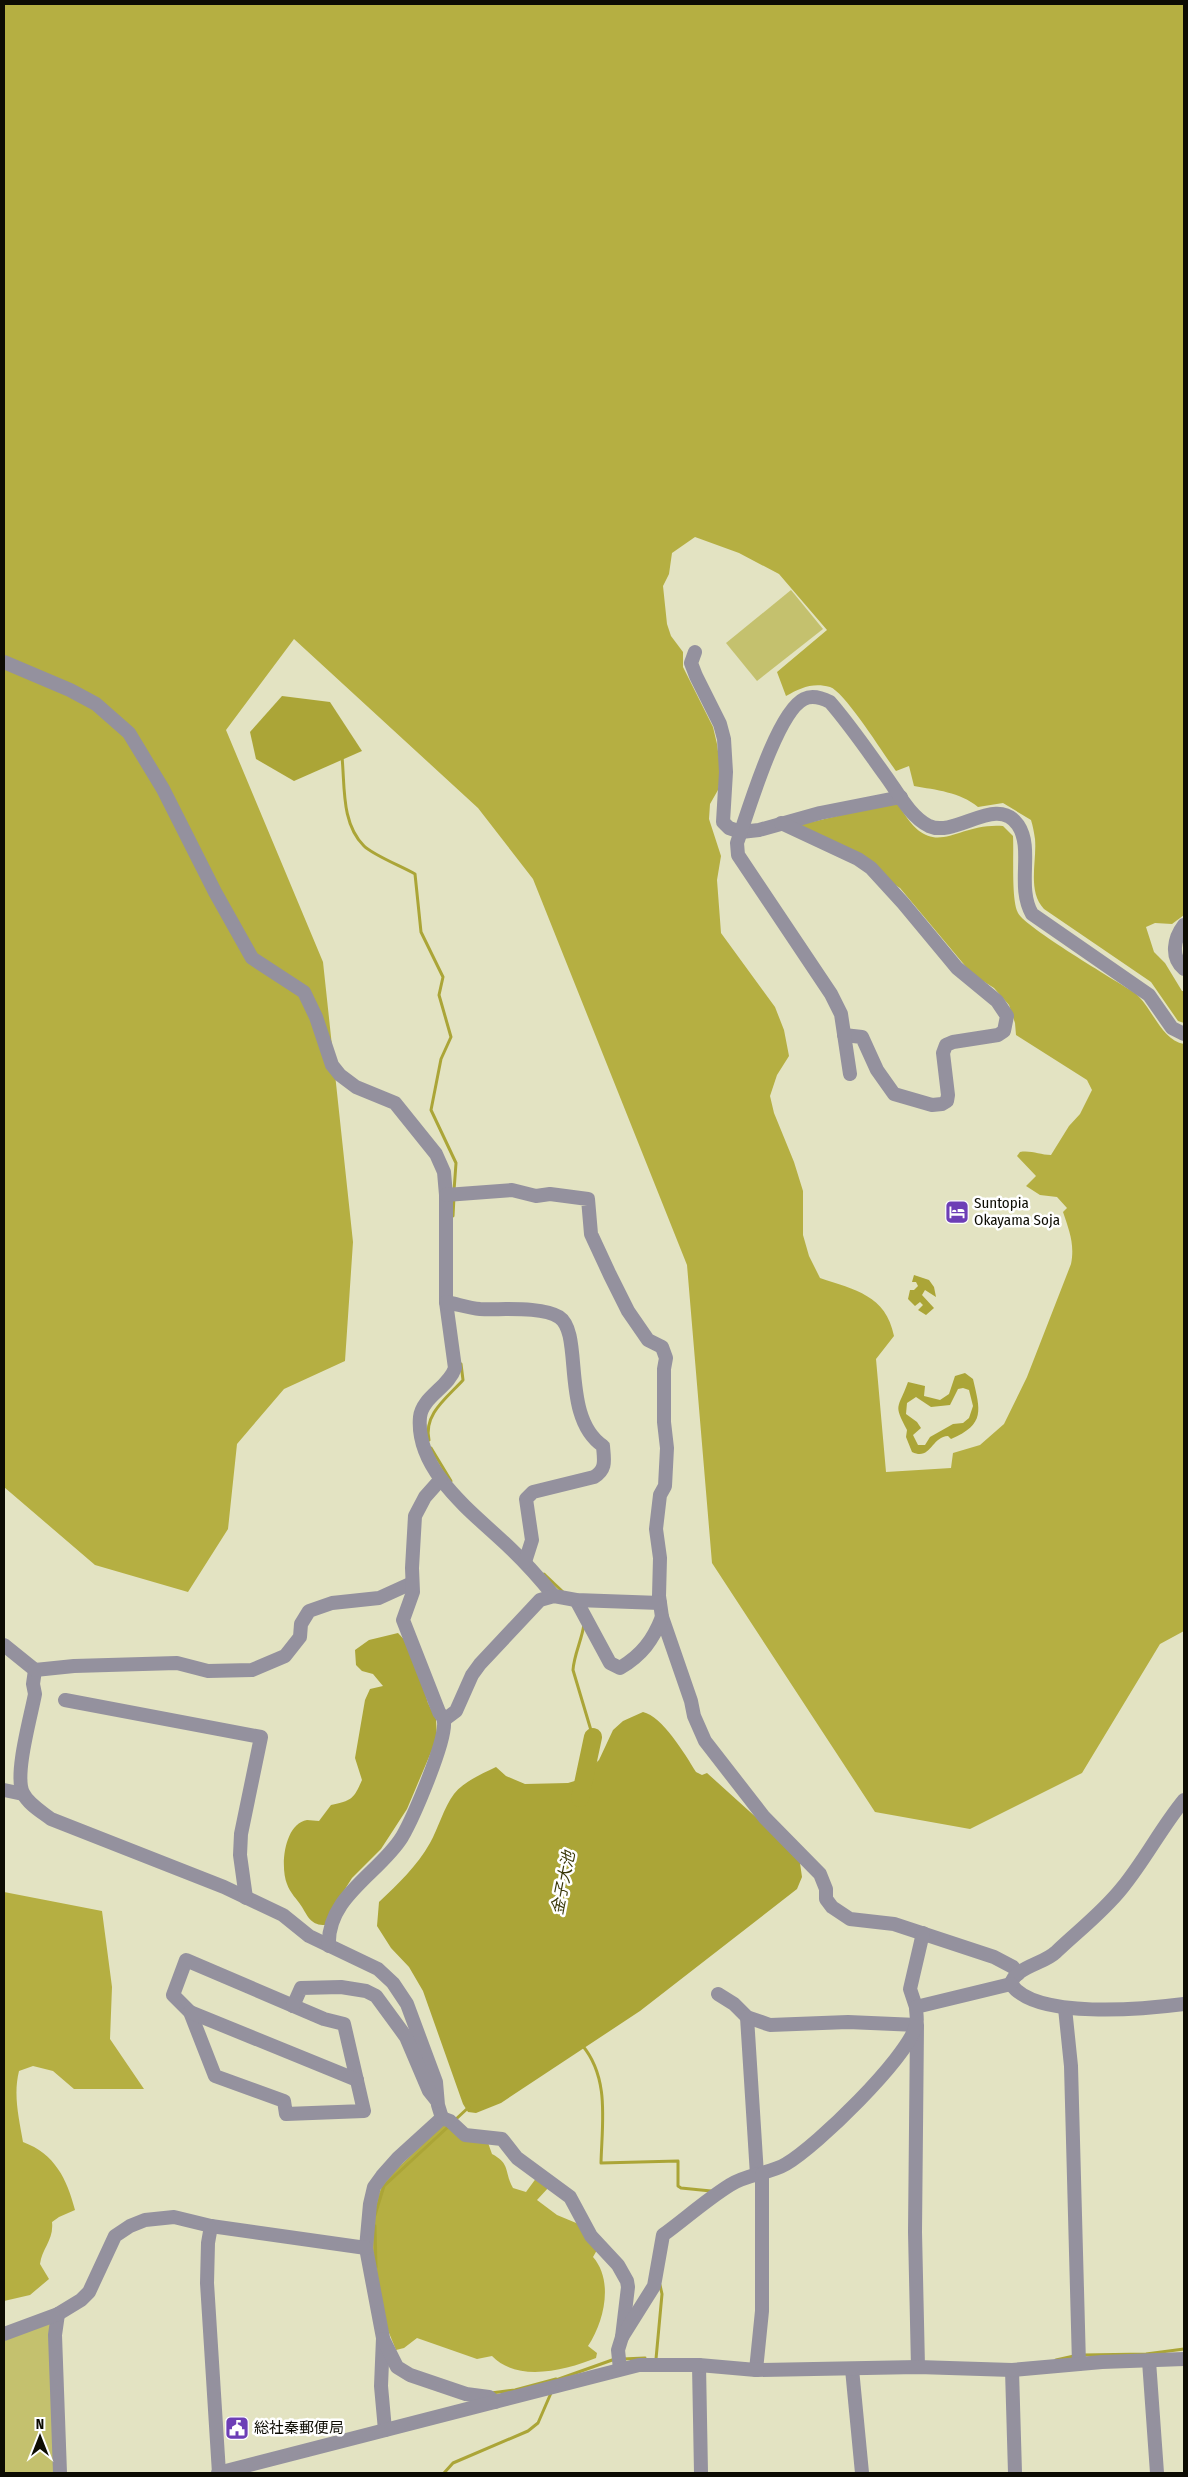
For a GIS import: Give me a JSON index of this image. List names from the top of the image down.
{
  "water": ["金子大池"],
  "places": {
    "hotel": ["Suntopia Okayama Soja"],
    "public building": ["総社秦郵便局"]
  },
  "north": "top"
}
